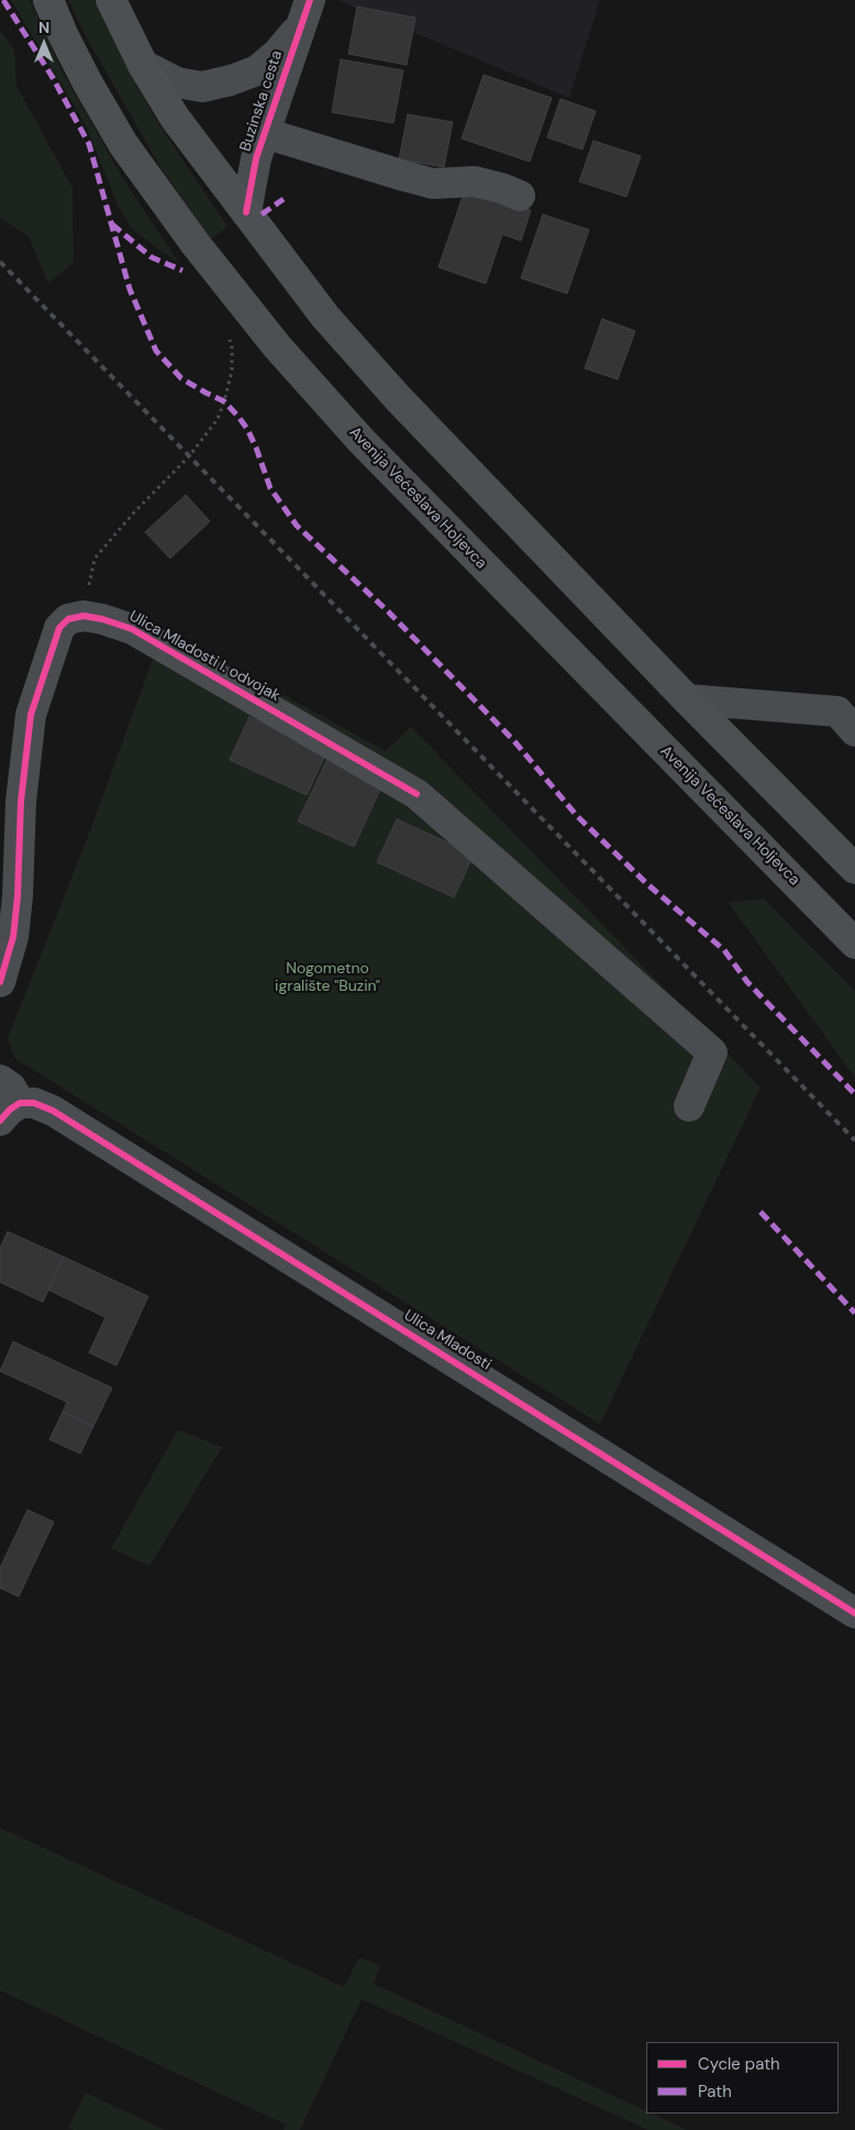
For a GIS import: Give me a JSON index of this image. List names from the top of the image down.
{
  "streets": {
    "main road": ["Avenija Većeslava Holjevca"],
    "street": ["Buzinska cesta", "Ulica Mladosti I. odvojak", "Ulica Mladosti"]
  },
  "parks": ["Nogometno igralište \"Buzin\""],
  "legend": ["Cycle path", "Path"],
  "north": "top"
}
